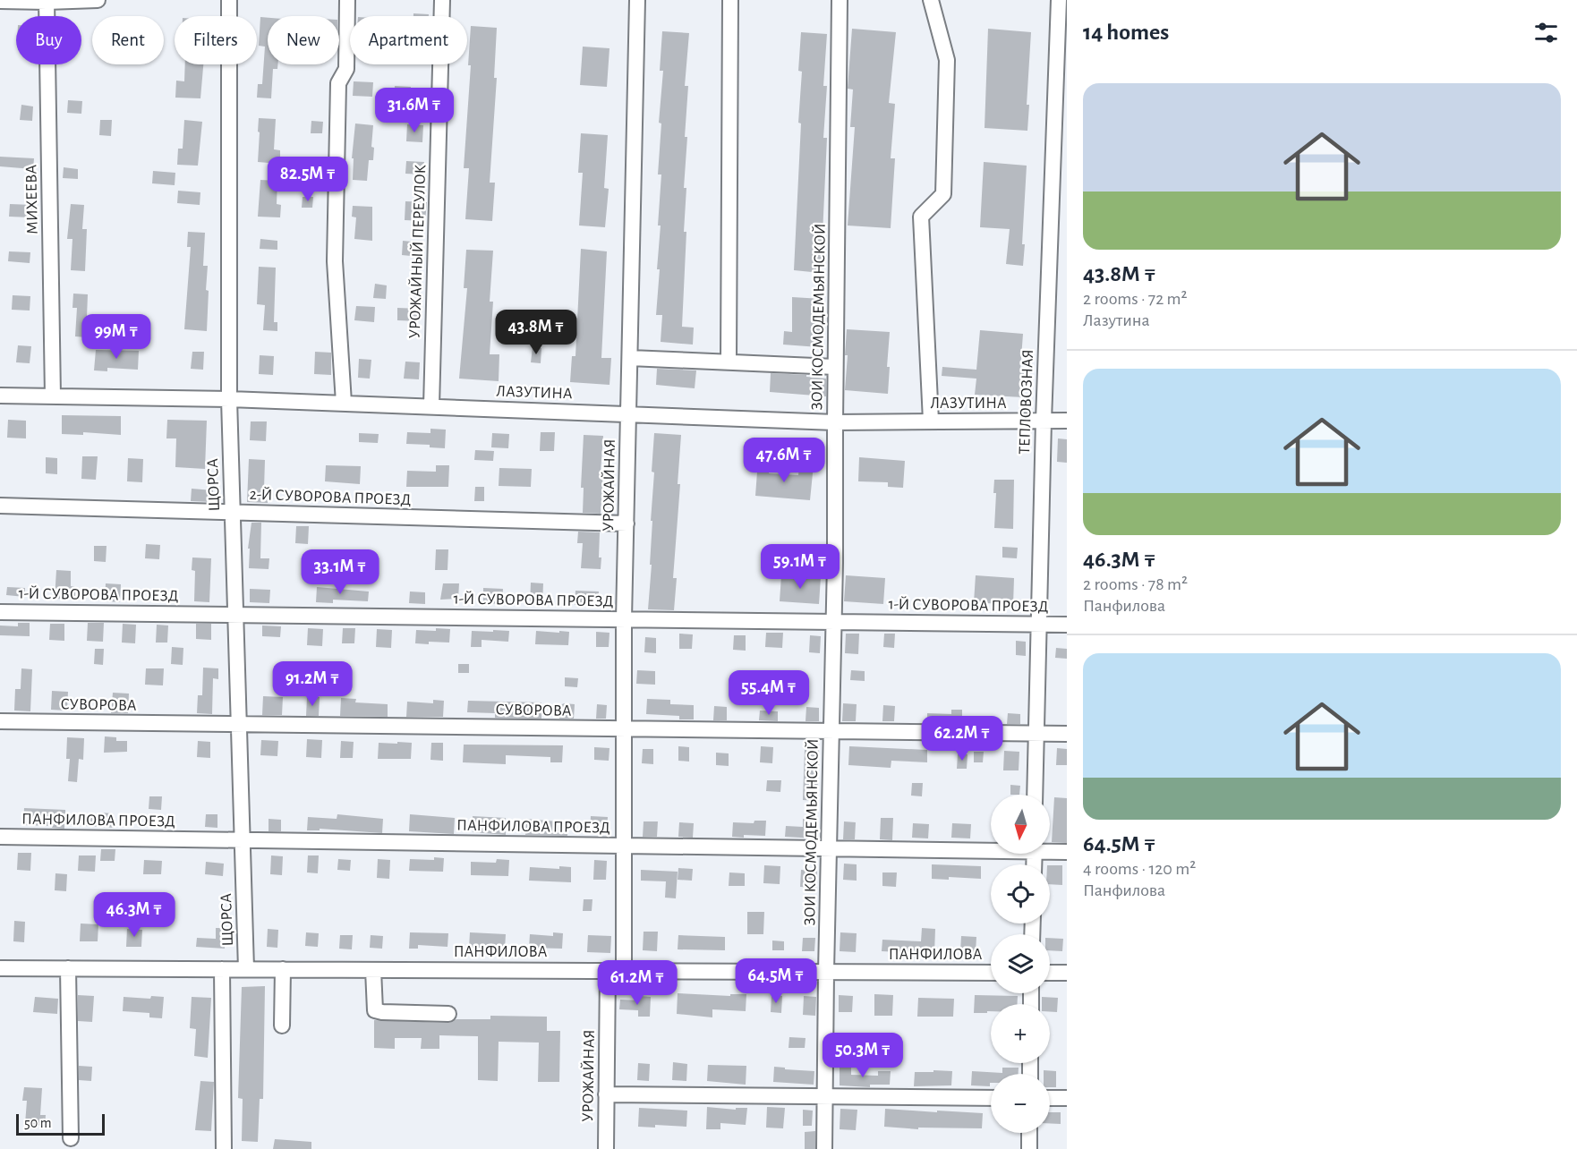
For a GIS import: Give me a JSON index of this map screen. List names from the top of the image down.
{
  "streets": {
    "street": [
      "МИХЕЕВА",
      "УРОЖАЙНЫЙ ПЕРЕУЛОК",
      "ЗОИ КОСМОДЕМЬЯНСКОЙ",
      "ЛАЗУТИНА",
      "ТЕПЛОВОЗНАЯ",
      "ЩОРСА",
      "УРОЖАЙНАЯ",
      "2-Й СУВОРОВА ПРОЕЗД",
      "1-Й СУВОРОВА ПРОЕЗД",
      "СУВОРОВА",
      "ПАНФИЛОВА ПРОЕЗД",
      "ПАНФИЛОВА"
    ]
  },
  "crossings": [
    ["МИХЕЕВА", "ЛАЗУТИНА"],
    ["УРОЖАЙНЫЙ ПЕРЕУЛОК", "ЛАЗУТИНА"],
    ["ЗОИ КОСМОДЕМЬЯНСКОЙ", "ЛАЗУТИНА"],
    ["ЗОИ КОСМОДЕМЬЯНСКОЙ", "1-Й СУВОРОВА ПРОЕЗД"],
    ["ЗОИ КОСМОДЕМЬЯНСКОЙ", "СУВОРОВА"],
    ["ЗОИ КОСМОДЕМЬЯНСКОЙ", "ПАНФИЛОВА ПРОЕЗД"],
    ["ЗОИ КОСМОДЕМЬЯНСКОЙ", "ПАНФИЛОВА"],
    ["ЛАЗУТИНА", "ТЕПЛОВОЗНАЯ"],
    ["ЛАЗУТИНА", "ЩОРСА"],
    ["ЛАЗУТИНА", "УРОЖАЙНАЯ"],
    ["ТЕПЛОВОЗНАЯ", "1-Й СУВОРОВА ПРОЕЗД"],
    ["ТЕПЛОВОЗНАЯ", "СУВОРОВА"],
    ["ЩОРСА", "2-Й СУВОРОВА ПРОЕЗД"],
    ["ЩОРСА", "1-Й СУВОРОВА ПРОЕЗД"],
    ["ЩОРСА", "СУВОРОВА"],
    ["ЩОРСА", "ПАНФИЛОВА ПРОЕЗД"],
    ["ЩОРСА", "ПАНФИЛОВА"],
    ["УРОЖАЙНАЯ", "2-Й СУВОРОВА ПРОЕЗД"],
    ["УРОЖАЙНАЯ", "1-Й СУВОРОВА ПРОЕЗД"],
    ["УРОЖАЙНАЯ", "СУВОРОВА"],
    ["УРОЖАЙНАЯ", "ПАНФИЛОВА ПРОЕЗД"],
    ["УРОЖАЙНАЯ", "ПАНФИЛОВА"]
  ],
  "scale_bar": "50 m",
  "north": "bottom",
  "page": {
    "heading": "14 homes",
    "chip": [
      "Buy",
      "Rent",
      "Filters",
      "New",
      "Apartment"
    ],
    "list": [
      {
        "name": "43.8M ₸",
        "note": "2 rooms · 72 m² · Лазутина"
      },
      {
        "name": "46.3M ₸",
        "note": "2 rooms · 78 m² · Панфилова"
      },
      {
        "name": "64.5M ₸",
        "note": "4 rooms · 120 m² · Панфилова"
      }
    ],
    "price": [
      "31.6M ₸",
      "82.5M ₸",
      "43.8M ₸",
      "99M ₸",
      "47.6M ₸",
      "59.1M ₸",
      "33.1M ₸",
      "91.2M ₸",
      "55.4M ₸",
      "62.2M ₸",
      "46.3M ₸",
      "64.5M ₸",
      "61.2M ₸",
      "50.3M ₸"
    ],
    "map_buttons": ["+", "−"],
    "scale": "50 m"
  }
}
